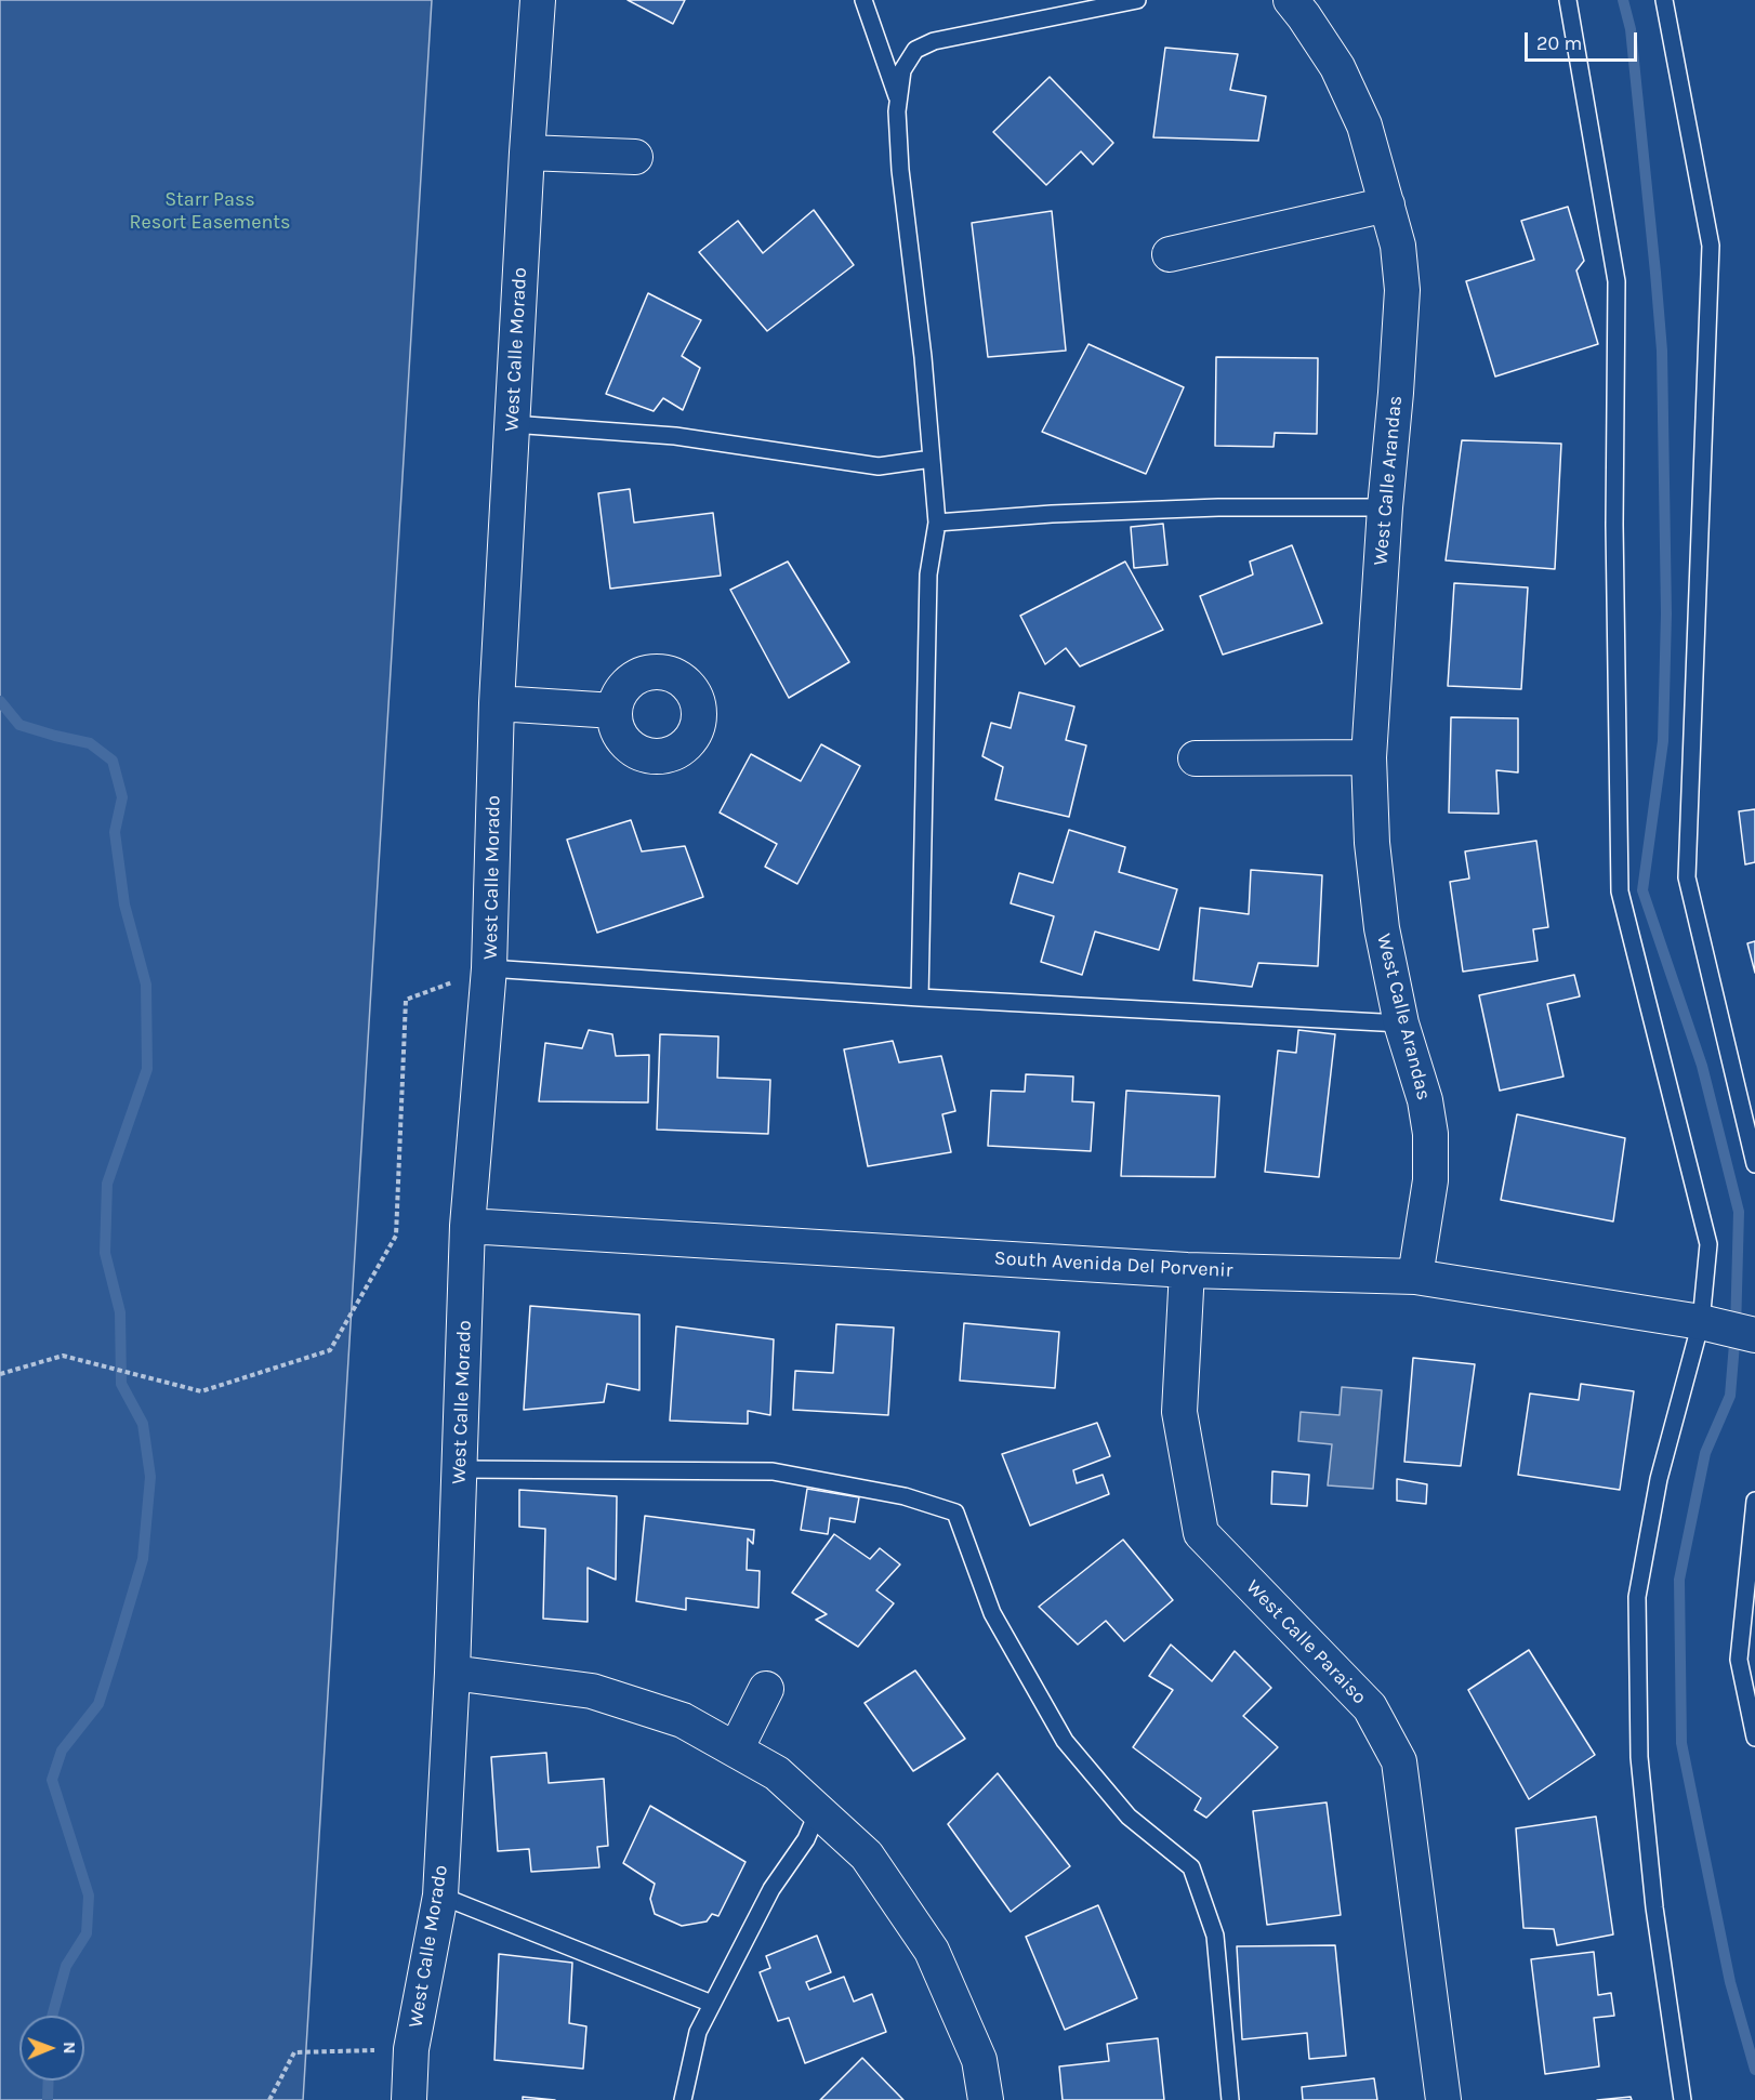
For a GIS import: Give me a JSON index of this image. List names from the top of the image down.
{
  "streets": {
    "street": [
      "West Calle Morado",
      "West Calle Arandas",
      "South Avenida Del Porvenir",
      "West Calle Paraiso"
    ]
  },
  "crossings": [
    ["West Calle Morado", "South Avenida Del Porvenir"],
    ["West Calle Arandas", "South Avenida Del Porvenir"],
    ["South Avenida Del Porvenir", "West Calle Paraiso"]
  ],
  "parks": ["Starr Pass Resort Easements"],
  "scale_bar": "20 m",
  "north": "right"
}
